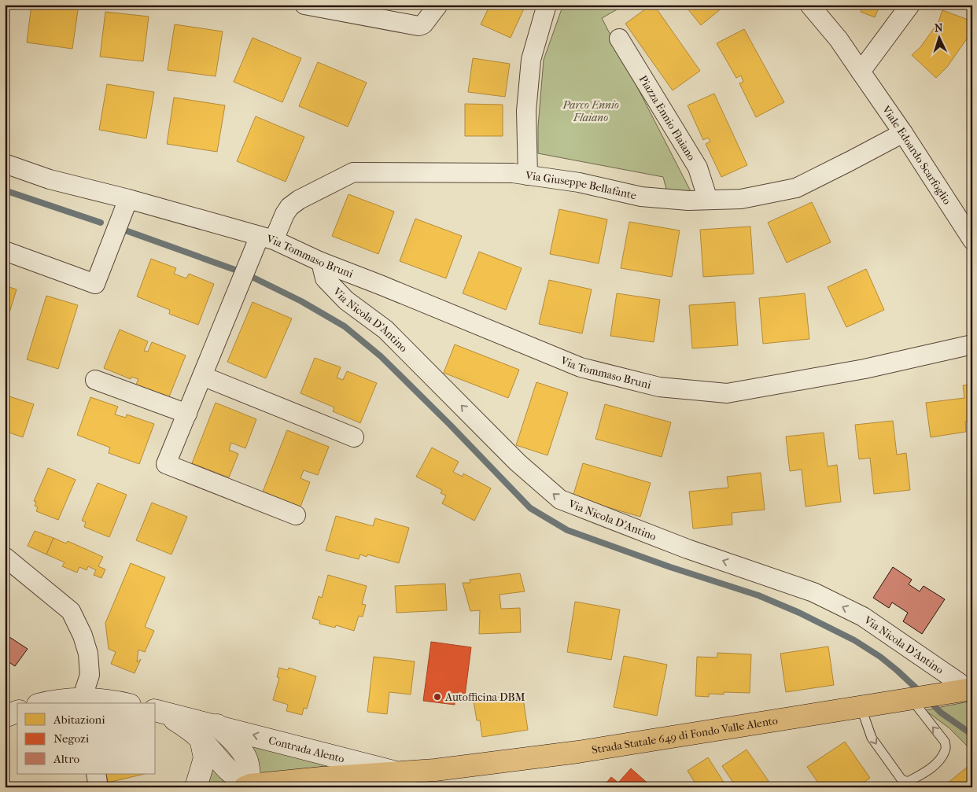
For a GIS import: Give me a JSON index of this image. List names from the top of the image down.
{
  "streets": {
    "main road": ["Strada Statale 649 di Fondo Valle Alento", "Contrada Alento"],
    "street": [
      "Piazza Ennio Flaiano",
      "Viale Edoardo Scarfoglio",
      "Via Giuseppe Bellafante",
      "Via Tommaso Bruni",
      "Via Nicola D'Antino"
    ]
  },
  "crossings": [
    ["Piazza Ennio Flaiano", "Via Giuseppe Bellafante"],
    ["Viale Edoardo Scarfoglio", "Via Giuseppe Bellafante"],
    ["Via Giuseppe Bellafante", "Via Tommaso Bruni"],
    ["Via Tommaso Bruni", "Via Nicola D'Antino"],
    ["Via Nicola D'Antino", "Strada Statale 649 di Fondo Valle Alento"],
    ["Strada Statale 649 di Fondo Valle Alento", "Contrada Alento"]
  ],
  "one_way": ["Via Nicola D'Antino", "Contrada Alento"],
  "parks": ["Parco Ennio Flaiano"],
  "places": ["Autofficina DBM"],
  "legend": ["Abitazioni", "Negozi", "Altro"],
  "north": "top"
}
